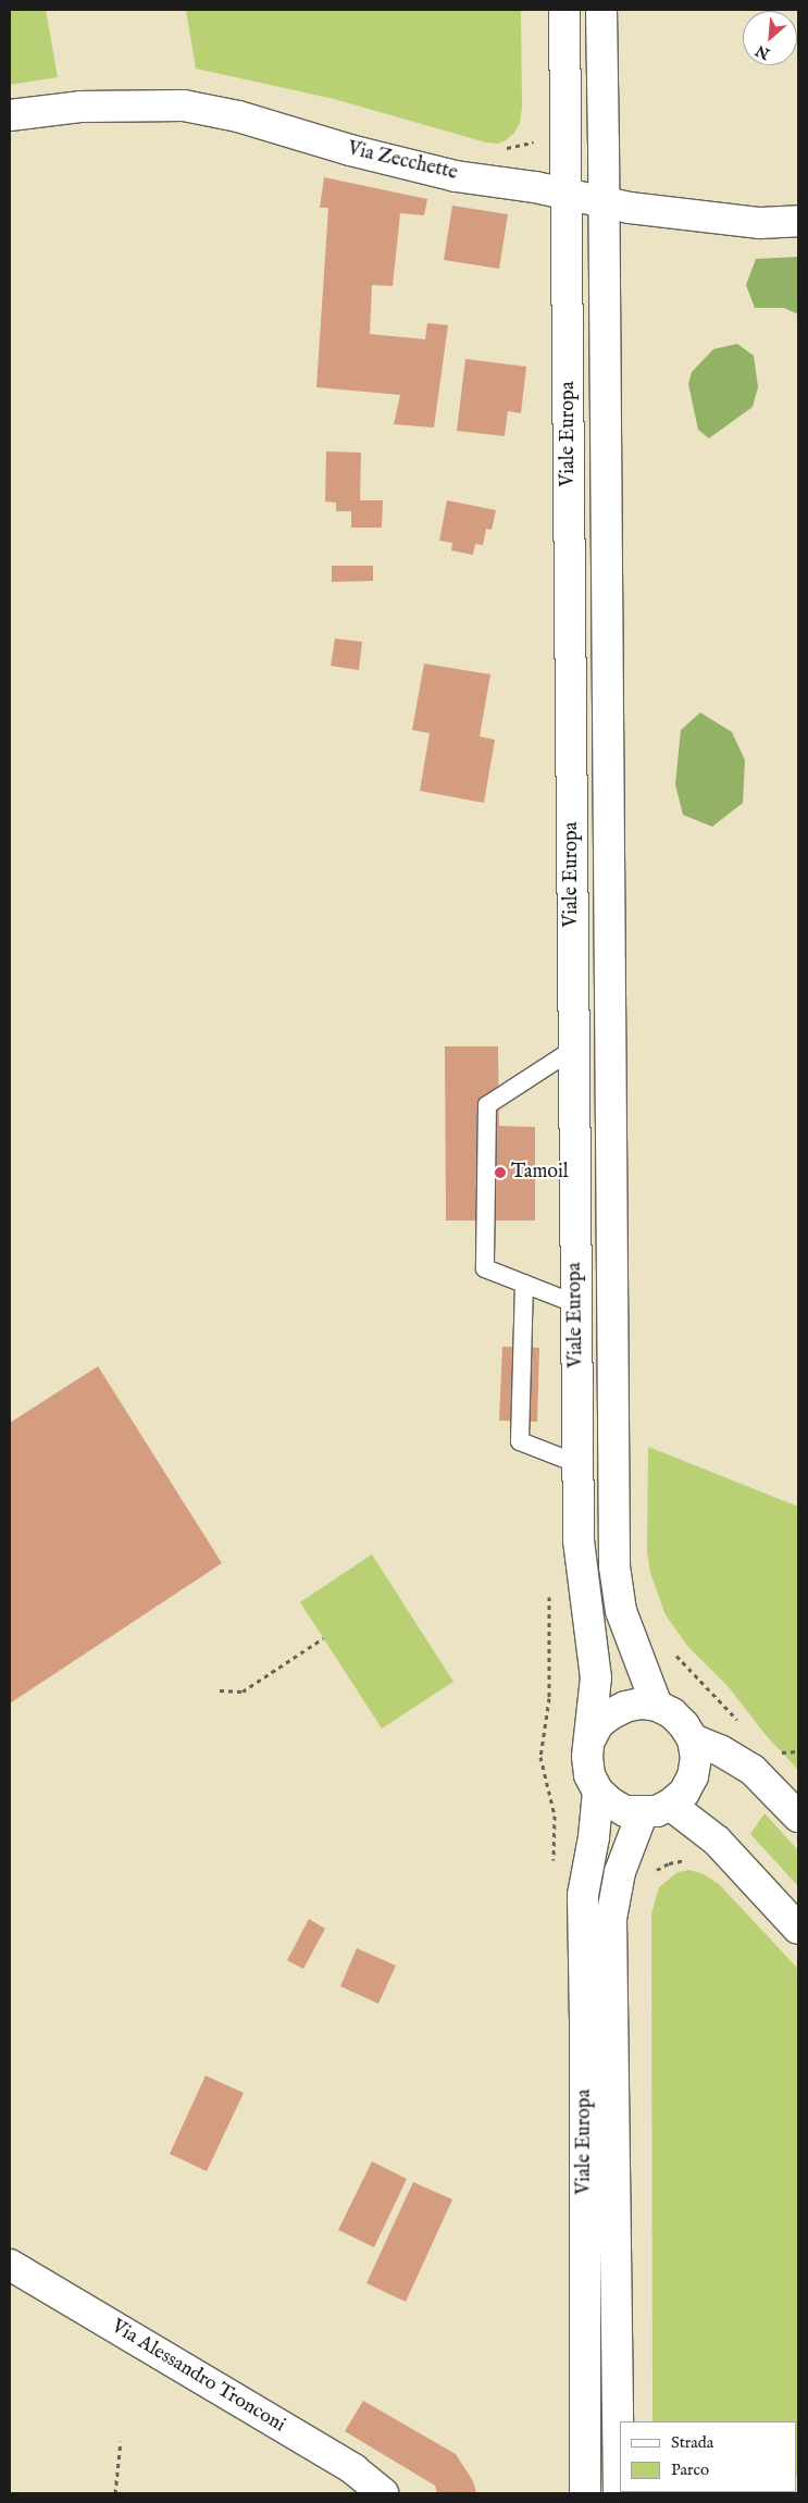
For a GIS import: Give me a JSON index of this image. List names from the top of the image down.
{
  "streets": {
    "main road": ["Via Zecchette", "Viale Europa", "Via Alessandro Tronconi"]
  },
  "crossings": [
    ["Via Zecchette", "Viale Europa"]
  ],
  "places": ["Tamoil"],
  "legend": ["Strada", "Parco"],
  "north": "bottom left"
}
